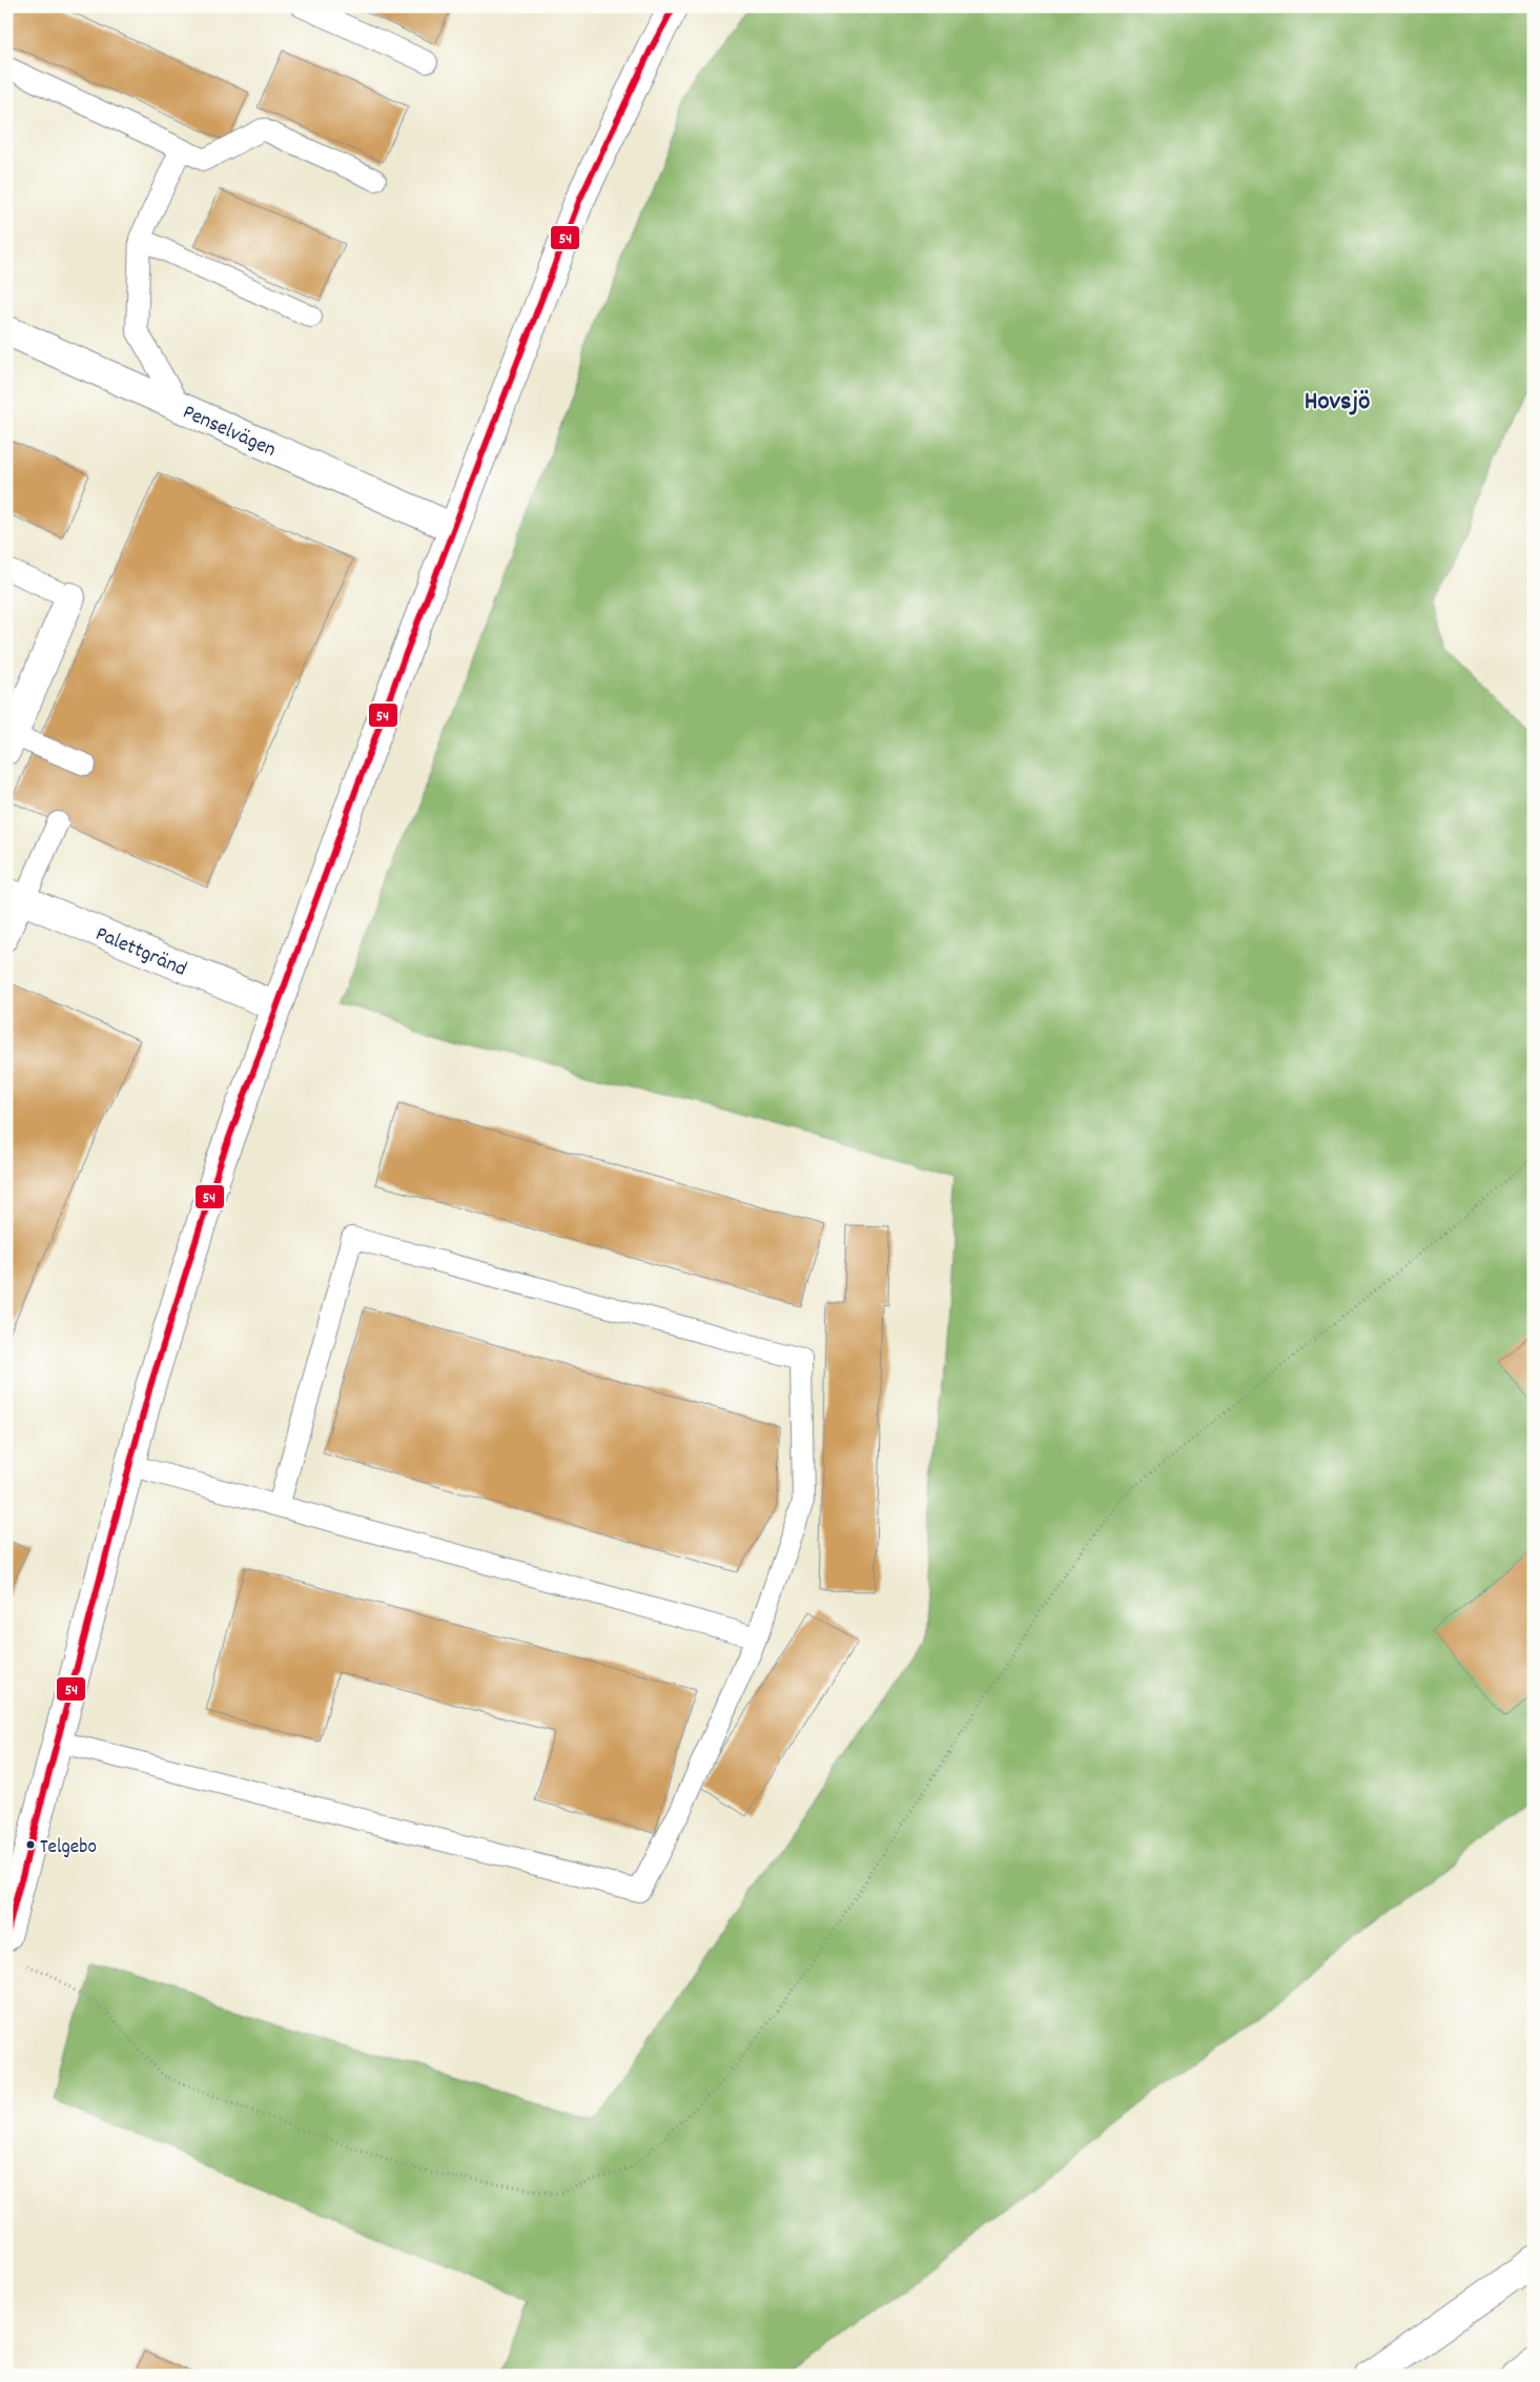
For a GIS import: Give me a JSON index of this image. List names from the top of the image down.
{
  "streets": {
    "main road": ["Penselvägen", "Palettgränd"]
  },
  "districts": ["Hovsjö"],
  "places": ["Telgebo"],
  "lines": ["transit line 54"]
}
